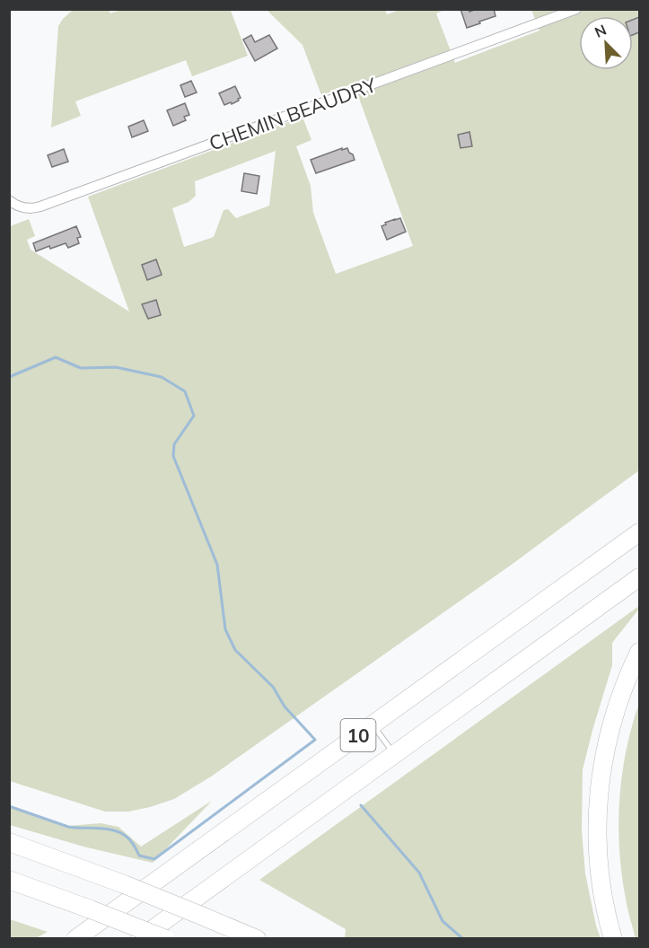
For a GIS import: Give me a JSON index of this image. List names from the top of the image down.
{
  "streets": {
    "highway": ["10"],
    "street": ["CHEMIN BEAUDRY"]
  },
  "north": "top left"
}
